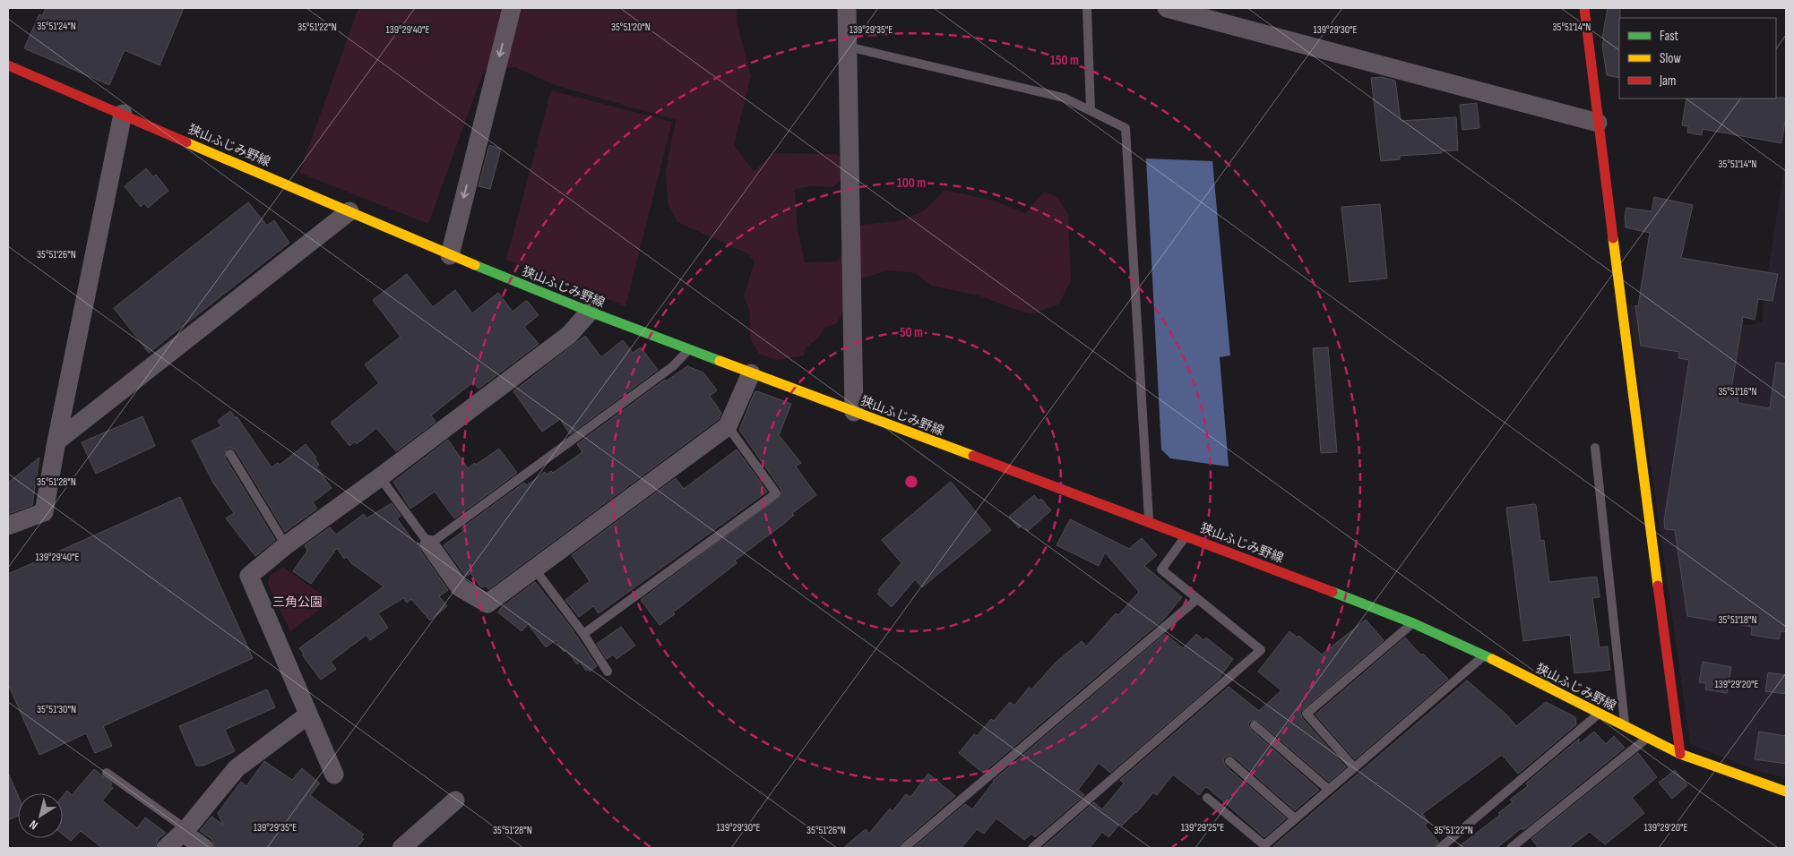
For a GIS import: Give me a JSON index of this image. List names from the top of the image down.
{
  "streets": {
    "main road": ["狭山ふじみ野線"]
  },
  "parks": ["三角公園"],
  "legend": ["Fast", "Slow", "Jam"],
  "north": "bottom left",
  "coordinates": [
    "35°51'24\"N",
    "35°51'22\"N",
    "35°51'20\"N",
    "35°51'14\"N",
    "139°29'40\"E",
    "139°29'35\"E",
    "139°29'30\"E",
    "35°51'26\"N",
    "35°51'16\"N",
    "35°51'28\"N",
    "35°51'18\"N",
    "139°29'20\"E",
    "35°51'30\"N",
    "139°29'25\"E"
  ],
  "rings": ["150 m", "100 m", "50 m"]
}
